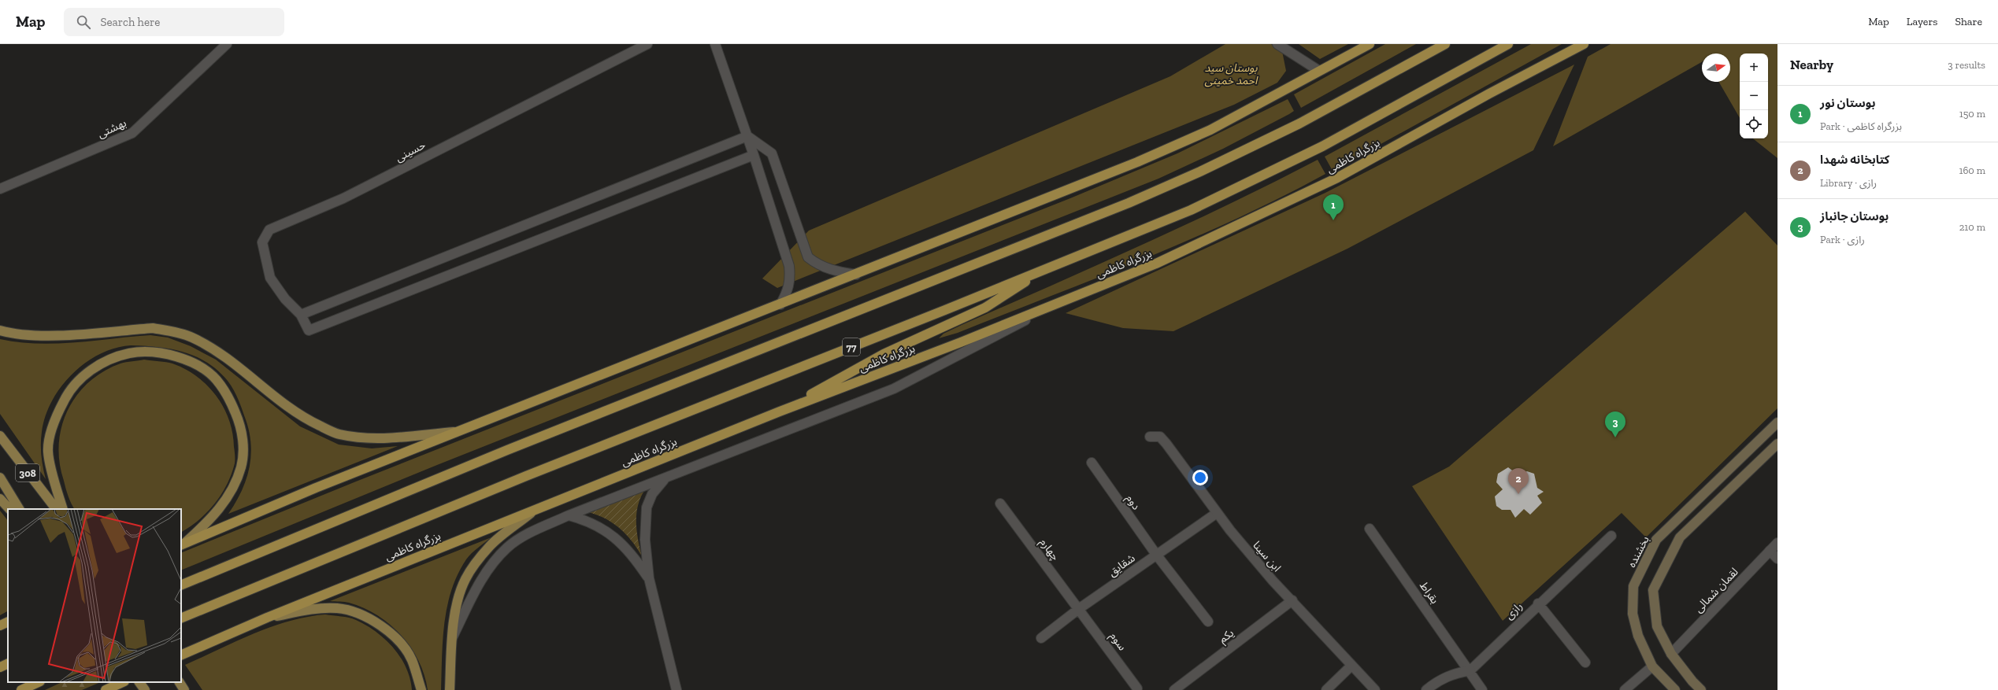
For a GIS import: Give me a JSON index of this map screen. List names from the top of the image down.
{
  "streets": {
    "highway": ["بزرگراه کاظمی", "77"],
    "main road": ["308", "بخشنده"],
    "street": [
      "بهشتی",
      "حسینی",
      "دوم",
      "چهارم",
      "ابن سینا",
      "شقایق",
      "لقمان شمالی",
      "بقراط",
      "رازی",
      "یکم",
      "سوم"
    ]
  },
  "crossings": [
    ["دوم", "شقایق"],
    ["دوم", "یکم"],
    ["چهارم", "شقایق"],
    ["چهارم", "سوم"],
    ["ابن سینا", "شقایق"],
    ["ابن سینا", "یکم"],
    ["شقایق", "یکم"],
    ["شقایق", "سوم"],
    ["بقراط", "رازی"]
  ],
  "parks": ["بوستان سید احمد خمینی"],
  "north": "right",
  "page": {
    "header": "Map",
    "search": "Search here",
    "nav": ["Map", "Layers", "Share"],
    "heading": ["Nearby", "3 results"],
    "map_buttons": ["+", "−"],
    "list": [
      {
        "mark": "1",
        "name": "بوستان نور",
        "note": "Park · بزرگراه کاظمی",
        "value": "150 m"
      },
      {
        "mark": "2",
        "name": "کتابخانه شهدا",
        "note": "Library · رازی",
        "value": "160 m"
      },
      {
        "mark": "3",
        "name": "بوستان جانباز",
        "note": "Park · رازی",
        "value": "210 m"
      }
    ],
    "pins": ["1", "3", "2"]
  }
}
